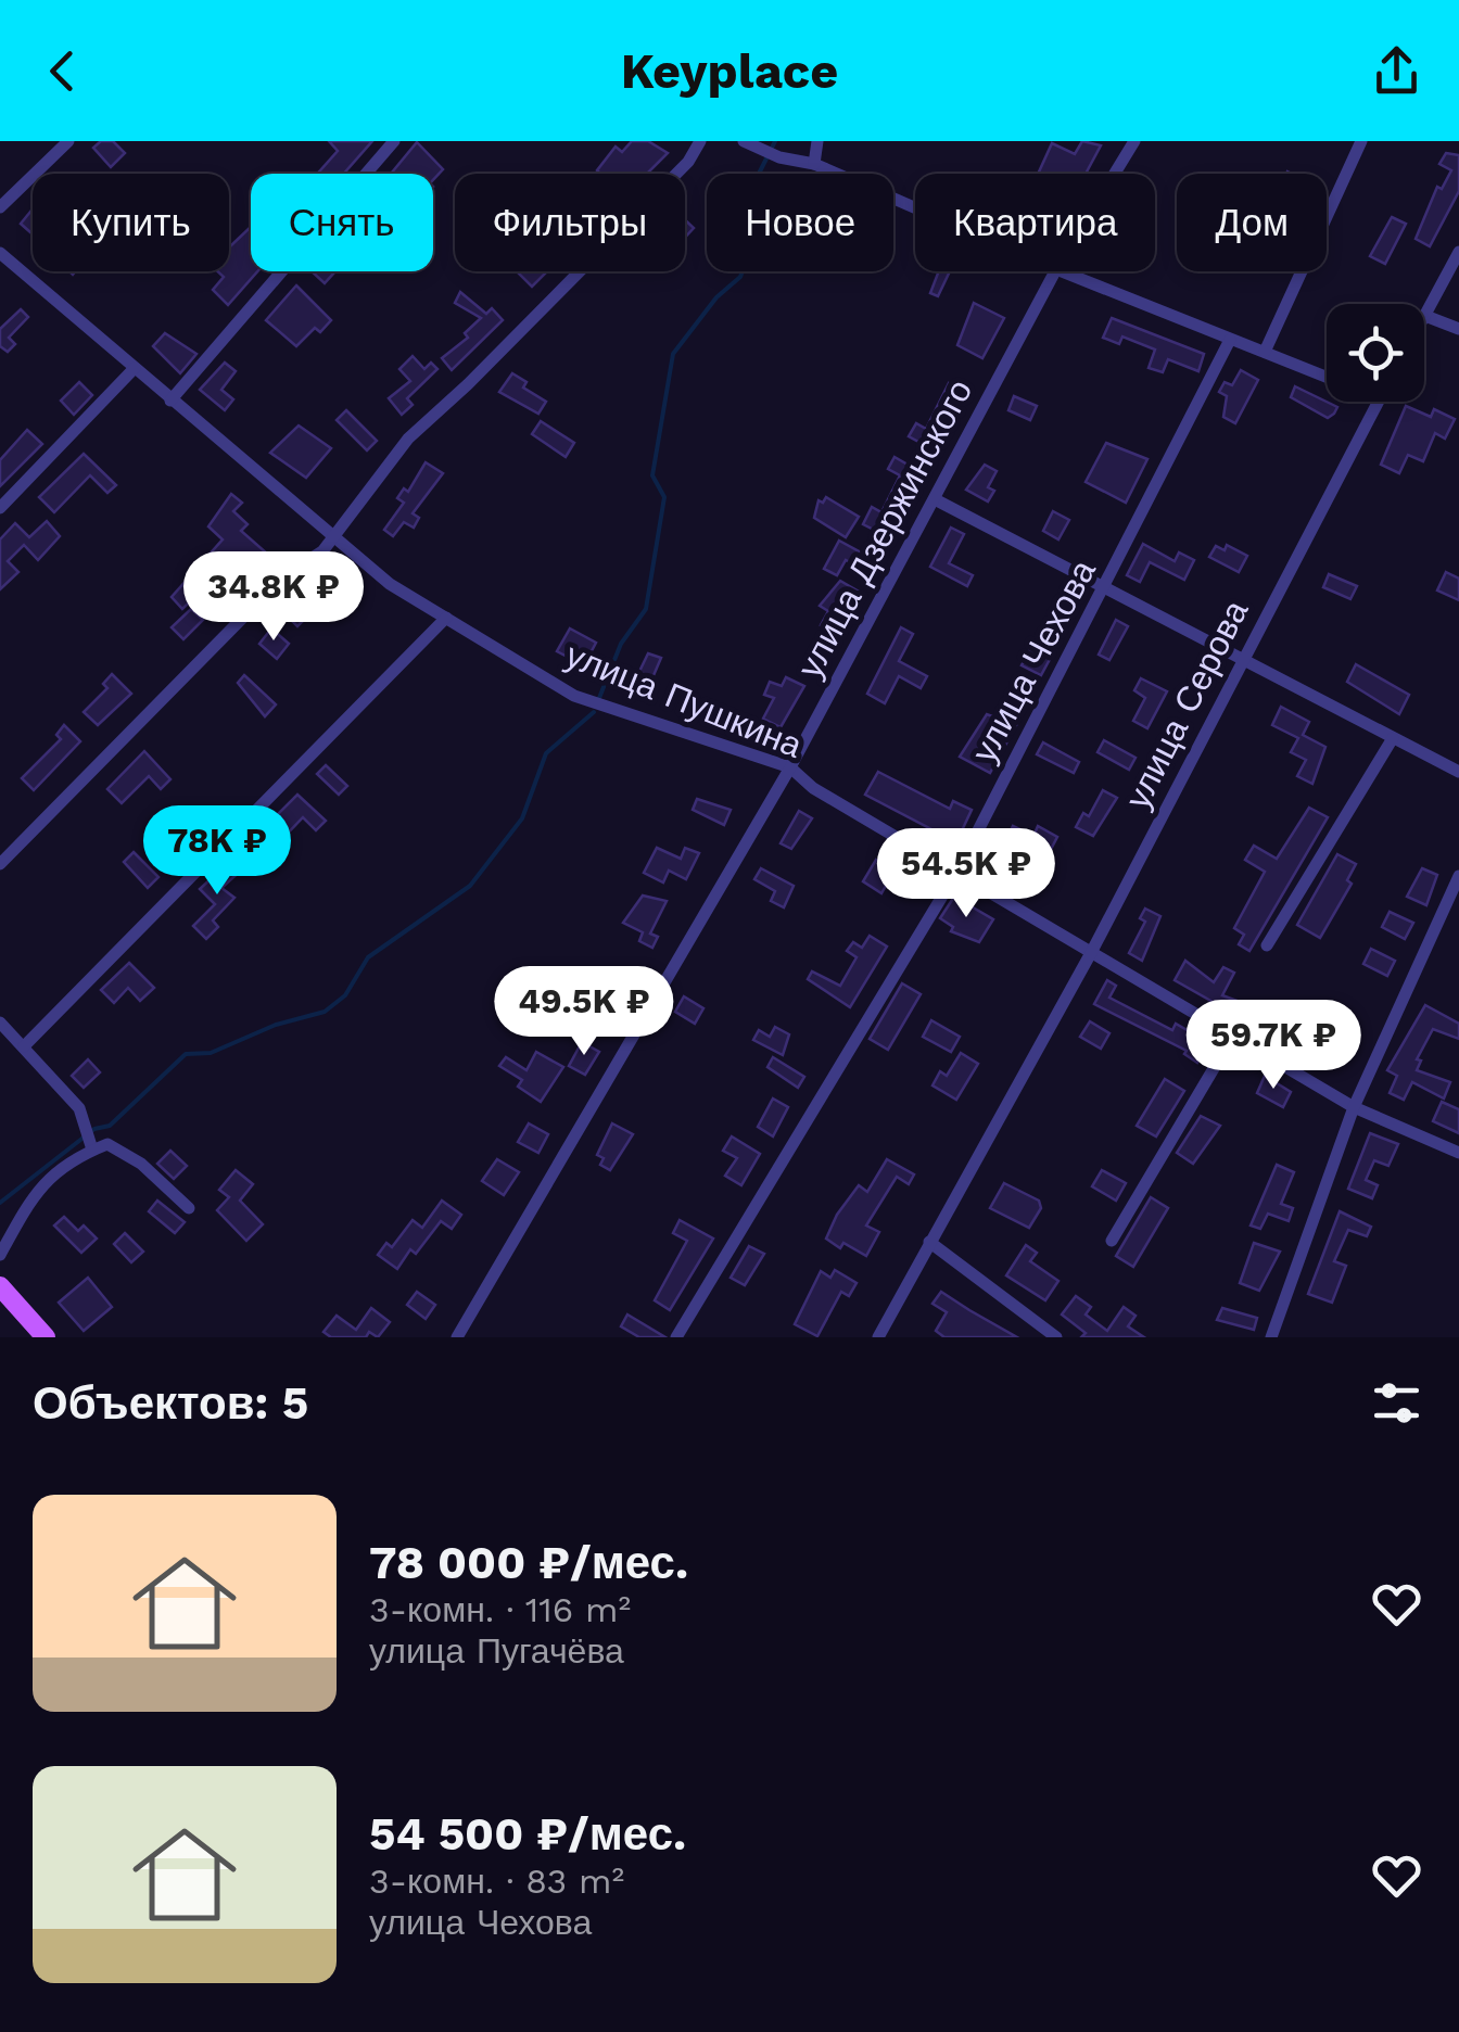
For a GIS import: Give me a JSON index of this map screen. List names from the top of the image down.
{
  "streets": {
    "street": [
      "улица Дзержинского",
      "улица Чехова",
      "улица Пушкина",
      "улица Серова"
    ]
  },
  "crossings": [
    ["улица Дзержинского", "улица Пушкина"],
    ["улица Чехова", "улица Пушкина"],
    ["улица Пушкина", "улица Серова"]
  ],
  "page": {
    "header": "Keyplace",
    "chip": [
      "Купить",
      "Снять",
      "Фильтры",
      "Новое",
      "Квартира",
      "Дом"
    ],
    "price": [
      "34.8K ₽",
      "78K ₽",
      "54.5K ₽",
      "49.5K ₽",
      "59.7K ₽"
    ],
    "heading": "Объектов: 5",
    "list": [
      {
        "name": "78 000 ₽/мес.",
        "note": "3-комн. · 116 m² · улица Пугачёва"
      },
      {
        "name": "54 500 ₽/мес.",
        "note": "3-комн. · 83 m² · улица Чехова"
      }
    ]
  }
}
